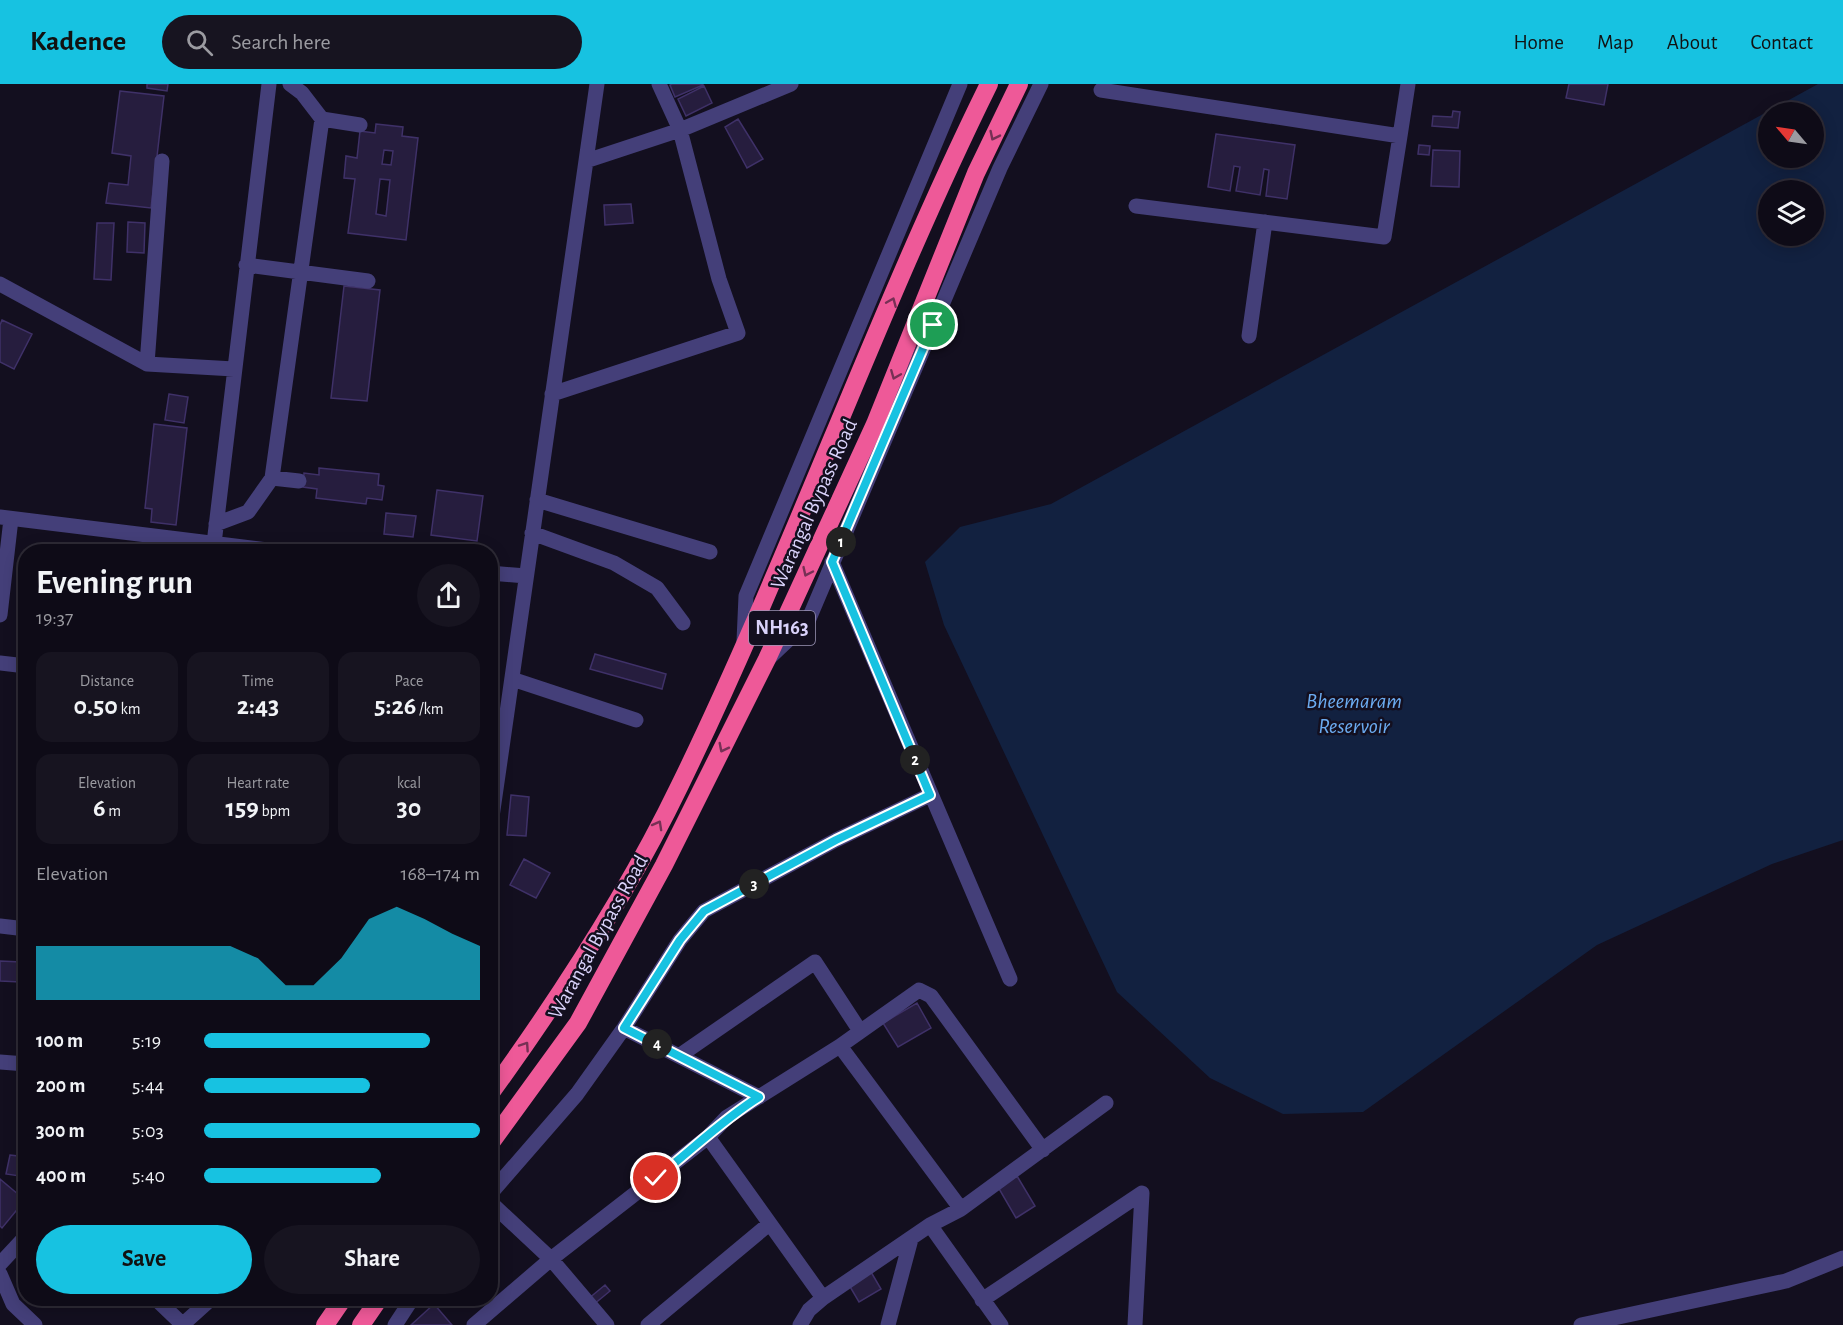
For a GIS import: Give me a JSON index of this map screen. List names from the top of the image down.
{
  "streets": {
    "highway": ["Warangal Bypass Road", "NH163"]
  },
  "water": ["Bheemaram Reservoir"],
  "north": "top left",
  "page": {
    "header": "Kadence",
    "search": "Search here",
    "nav": [
      "Home",
      "Map",
      "About",
      "Contact"
    ],
    "pins": [
      "1",
      "2",
      "3",
      "4"
    ],
    "heading": ["Evening run", "19:37"],
    "stats": [
      ["Distance", "0.50 km"],
      ["Time", "2:43"],
      ["Pace", "5:26 /km"],
      ["Elevation", "6 m"],
      ["Heart rate", "159 bpm"],
      ["kcal", "30"]
    ],
    "chart": ["Elevation", "168–174 m"],
    "list": [
      {
        "name": "100 m",
        "note": "5:19"
      },
      {
        "name": "200 m",
        "note": "5:44"
      },
      {
        "name": "300 m",
        "note": "5:03"
      },
      {
        "name": "400 m",
        "note": "5:40"
      }
    ],
    "buttons": ["Save", "Share"]
  }
}
